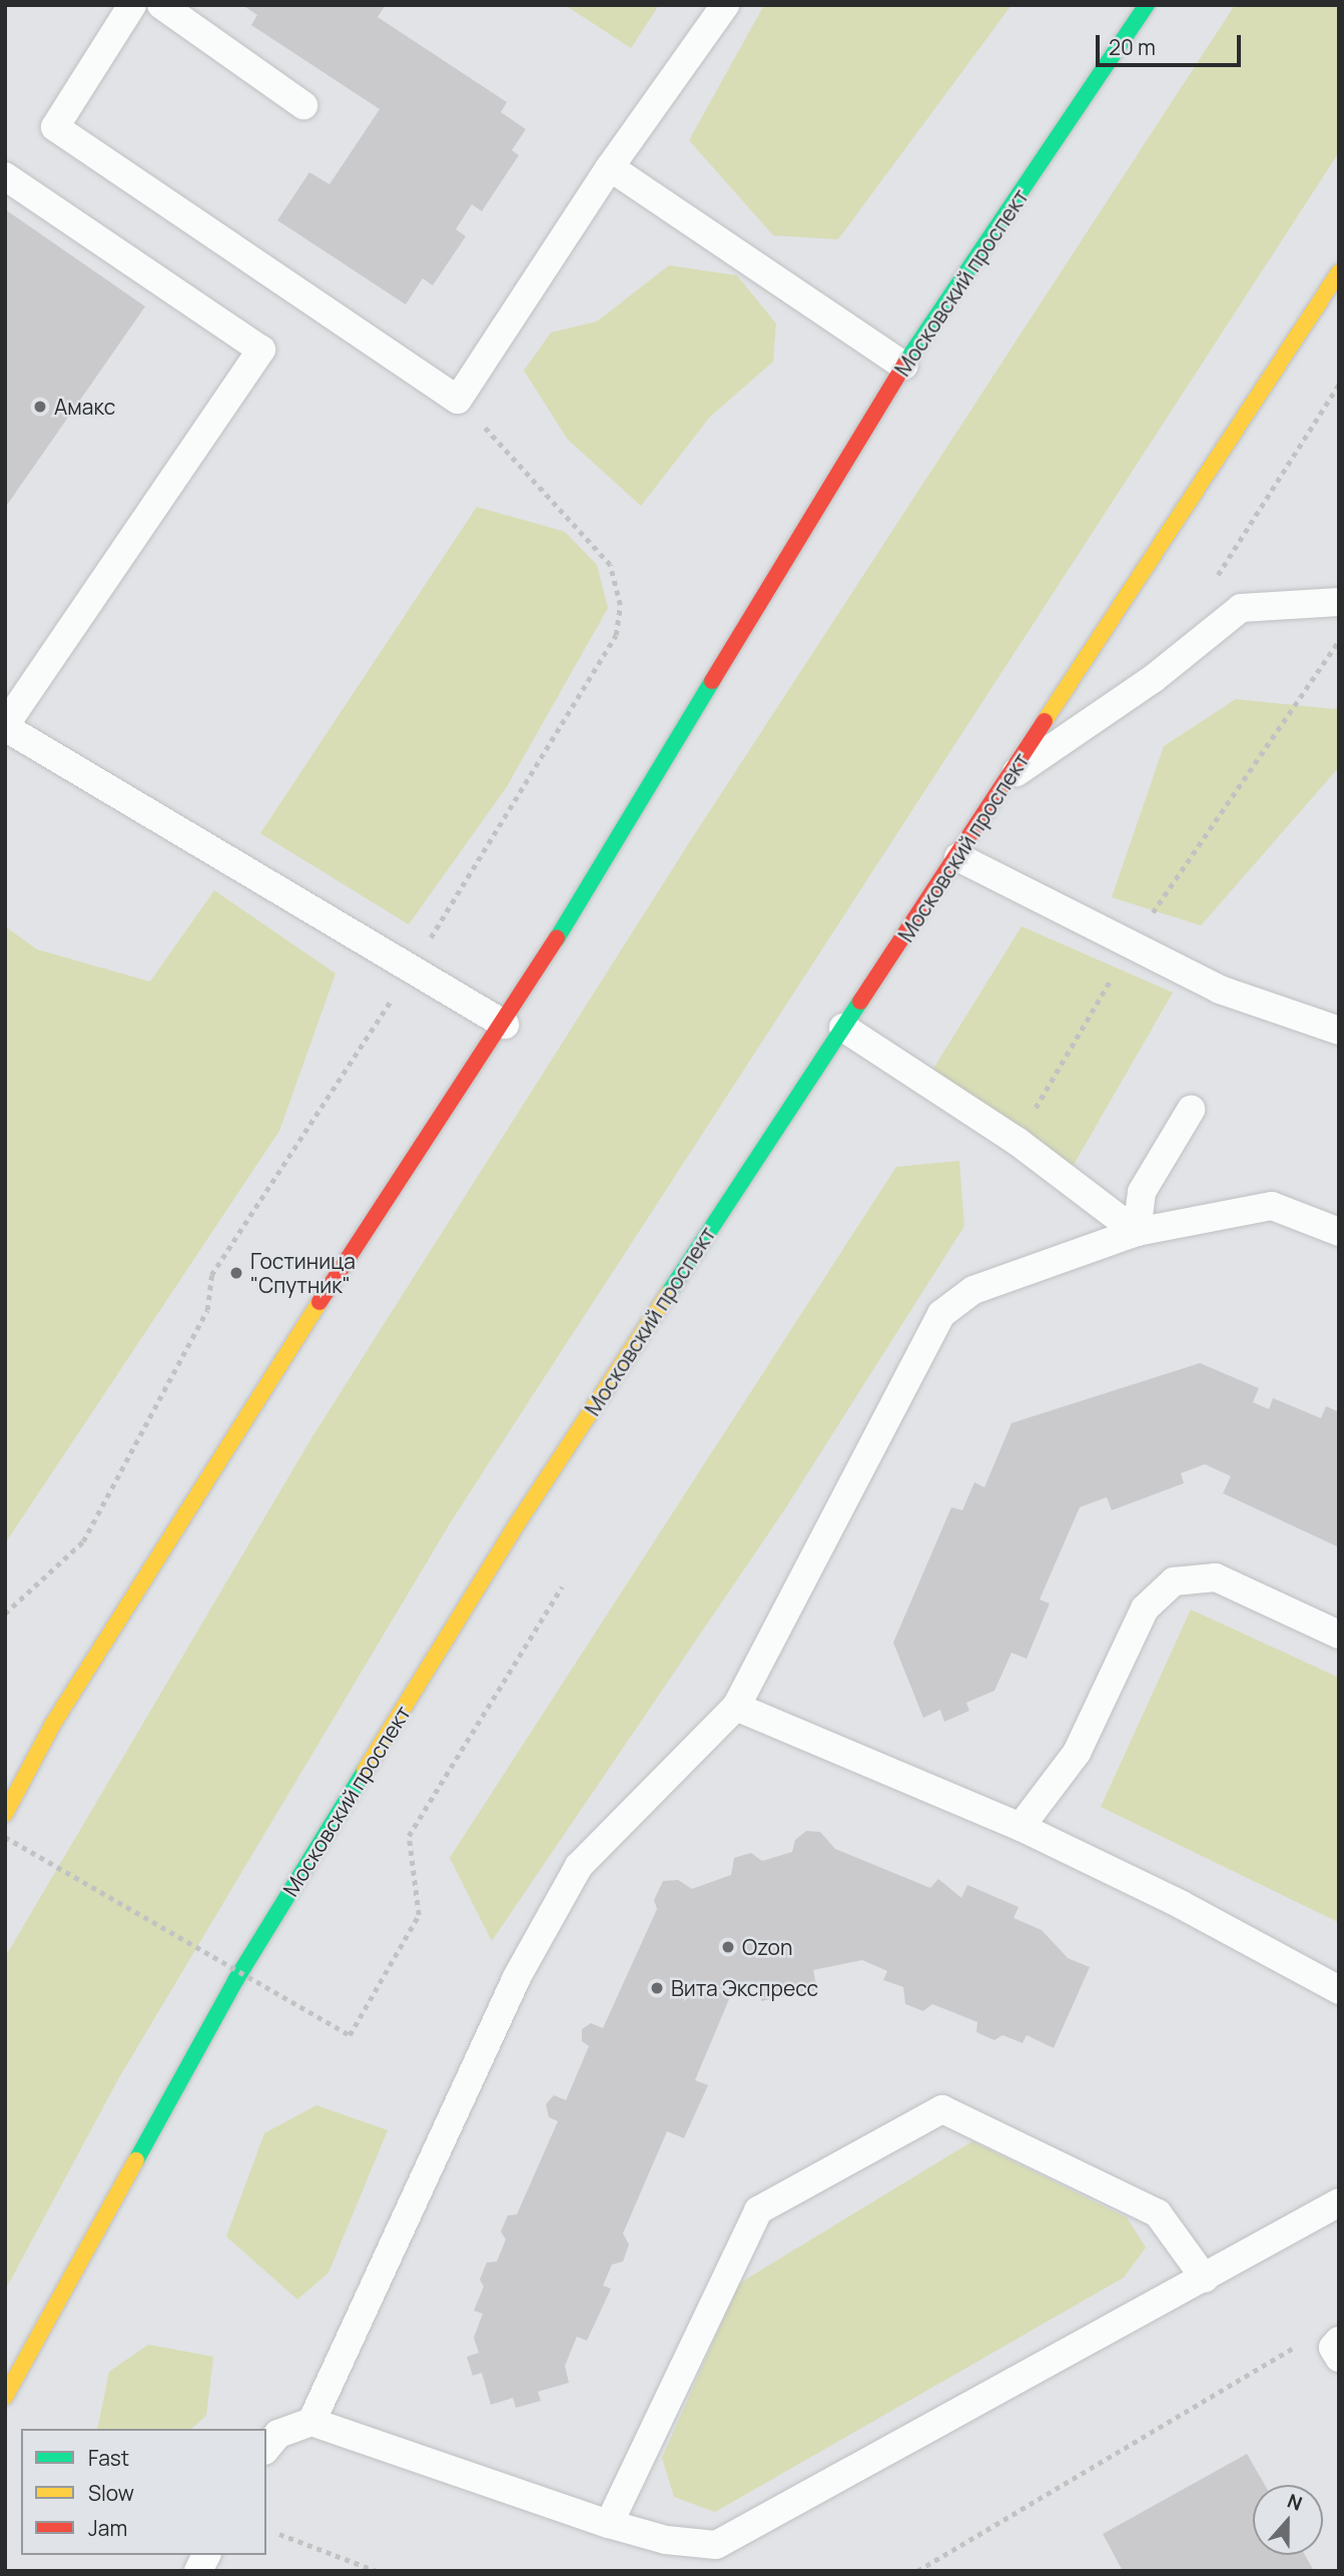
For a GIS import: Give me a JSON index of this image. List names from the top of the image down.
{
  "streets": {
    "main road": ["Московский проспект"]
  },
  "places": [
    "Амакс",
    "Гостиница \"Спутник\"",
    "Ozon",
    "Вита Экспресс"
  ],
  "legend": ["Fast", "Slow", "Jam"],
  "scale_bar": "20 m",
  "north": "top"
}
